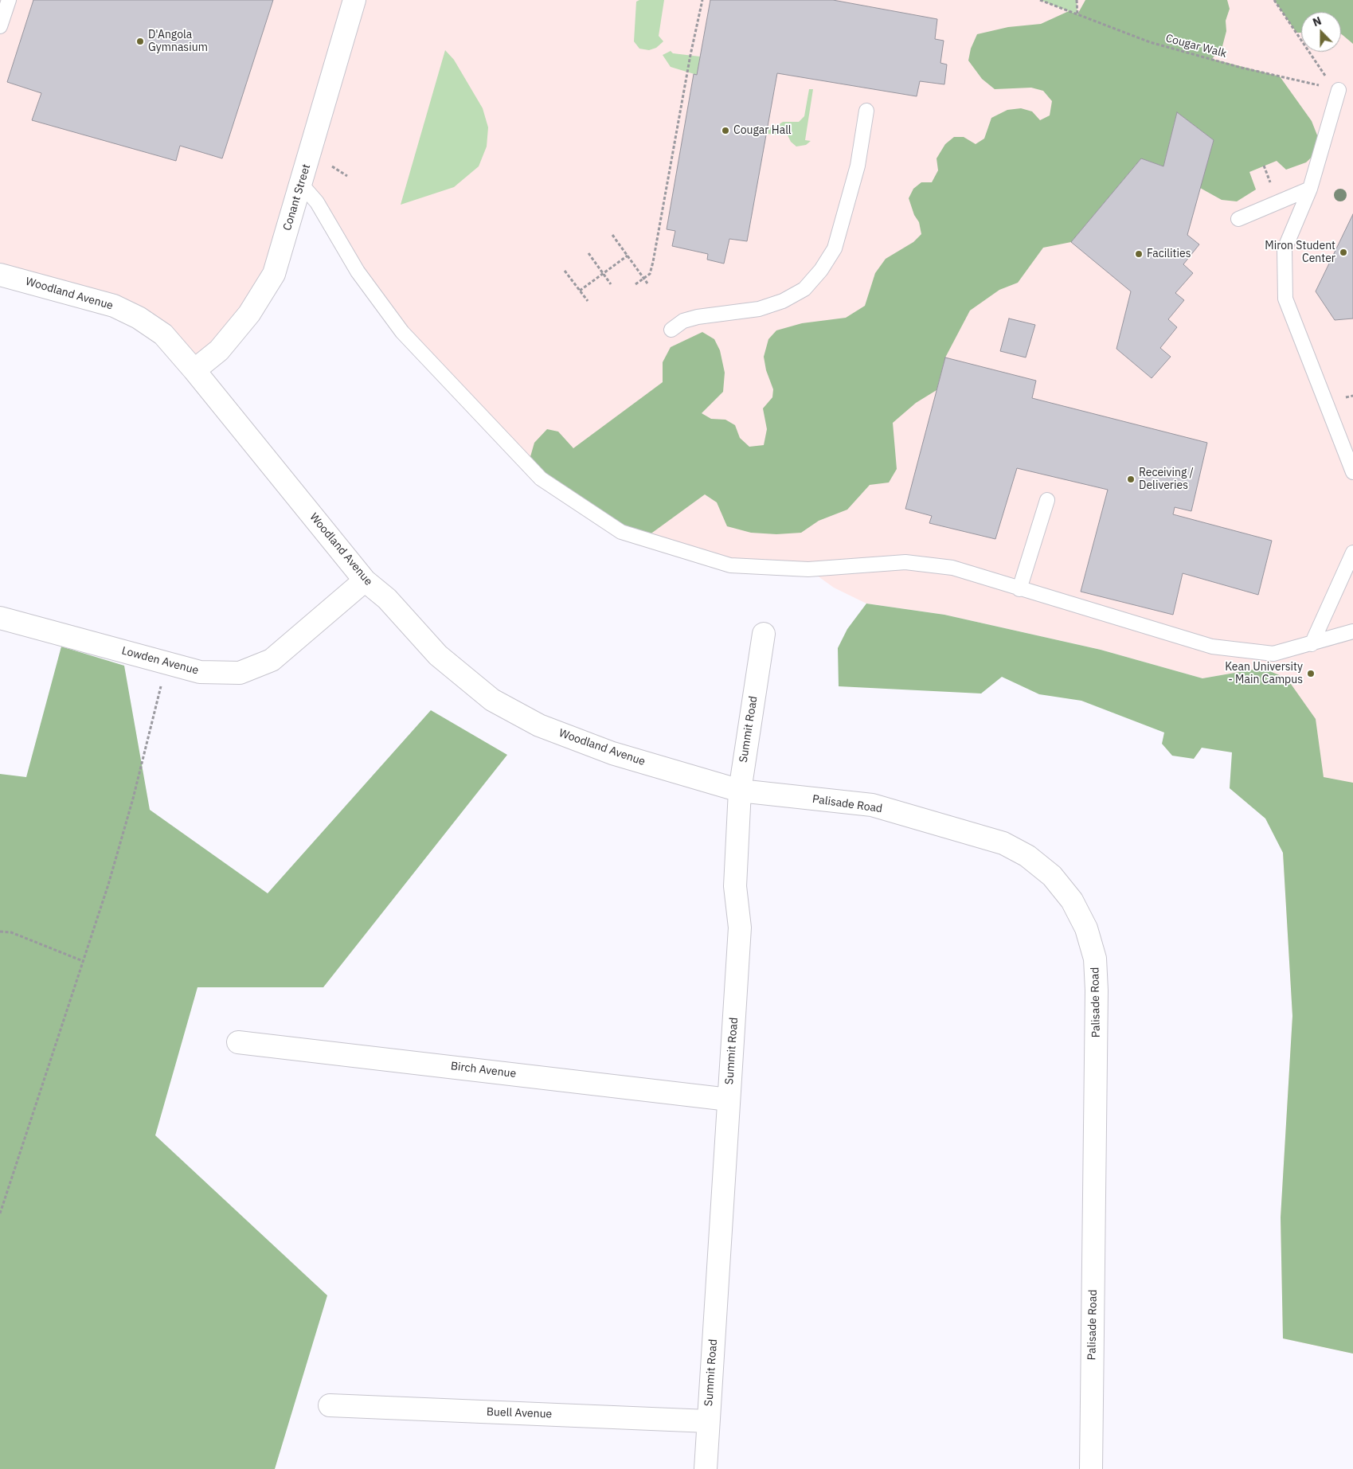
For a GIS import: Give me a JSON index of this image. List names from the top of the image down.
{
  "streets": {
    "street": [
      "Conant Street",
      "Woodland Avenue",
      "Lowden Avenue",
      "Summit Road",
      "Palisade Road",
      "Birch Avenue",
      "Buell Avenue"
    ],
    "path": ["Cougar Walk"]
  },
  "crossings": [
    ["Conant Street", "Woodland Avenue"],
    ["Woodland Avenue", "Lowden Avenue"],
    ["Woodland Avenue", "Summit Road"],
    ["Woodland Avenue", "Palisade Road"],
    ["Summit Road", "Palisade Road"],
    ["Summit Road", "Birch Avenue"],
    ["Summit Road", "Buell Avenue"]
  ],
  "places": [
    "D'Angola Gymnasium",
    "Cougar Hall",
    "Miron Student Center",
    "Facilities",
    "Receiving / Deliveries",
    "Kean University - Main Campus"
  ],
  "north": "top"
}
